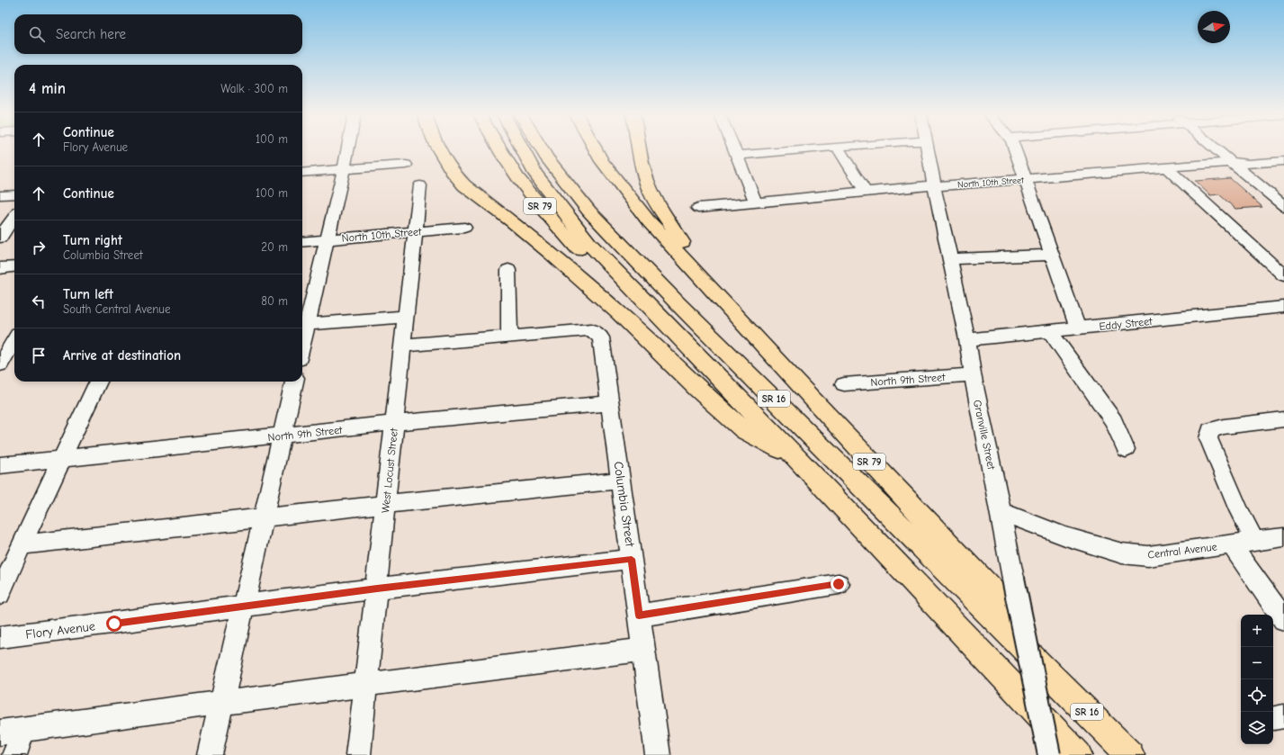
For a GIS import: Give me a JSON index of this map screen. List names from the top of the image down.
{
  "streets": {
    "highway": ["SR 79", "SR 16"],
    "street": [
      "North 10th Street",
      "Eddy Street",
      "North 9th Street",
      "Granville Street",
      "West Locust Street",
      "Columbia Street",
      "Central Avenue",
      "Flory Avenue"
    ]
  },
  "crossings": [
    ["North 10th Street", "Granville Street"],
    ["North 10th Street", "West Locust Street"],
    ["SR 79", "SR 16"],
    ["Eddy Street", "Granville Street"],
    ["North 9th Street", "Granville Street"],
    ["North 9th Street", "West Locust Street"],
    ["North 9th Street", "Columbia Street"],
    ["Granville Street", "Central Avenue"],
    ["West Locust Street", "Columbia Street"],
    ["West Locust Street", "Flory Avenue"],
    ["Columbia Street", "Flory Avenue"]
  ],
  "north": "right",
  "page": {
    "search": "Search here",
    "heading": ["4 min", "Walk · 300 m"],
    "list": [
      ["Continue", "Flory Avenue", "100 m"],
      ["Continue", "100 m"],
      ["Turn right", "Columbia Street", "20 m"],
      ["Turn left", "South Central Avenue", "80 m"],
      "Arrive at destination"
    ],
    "map_buttons": ["+", "−"]
  }
}
